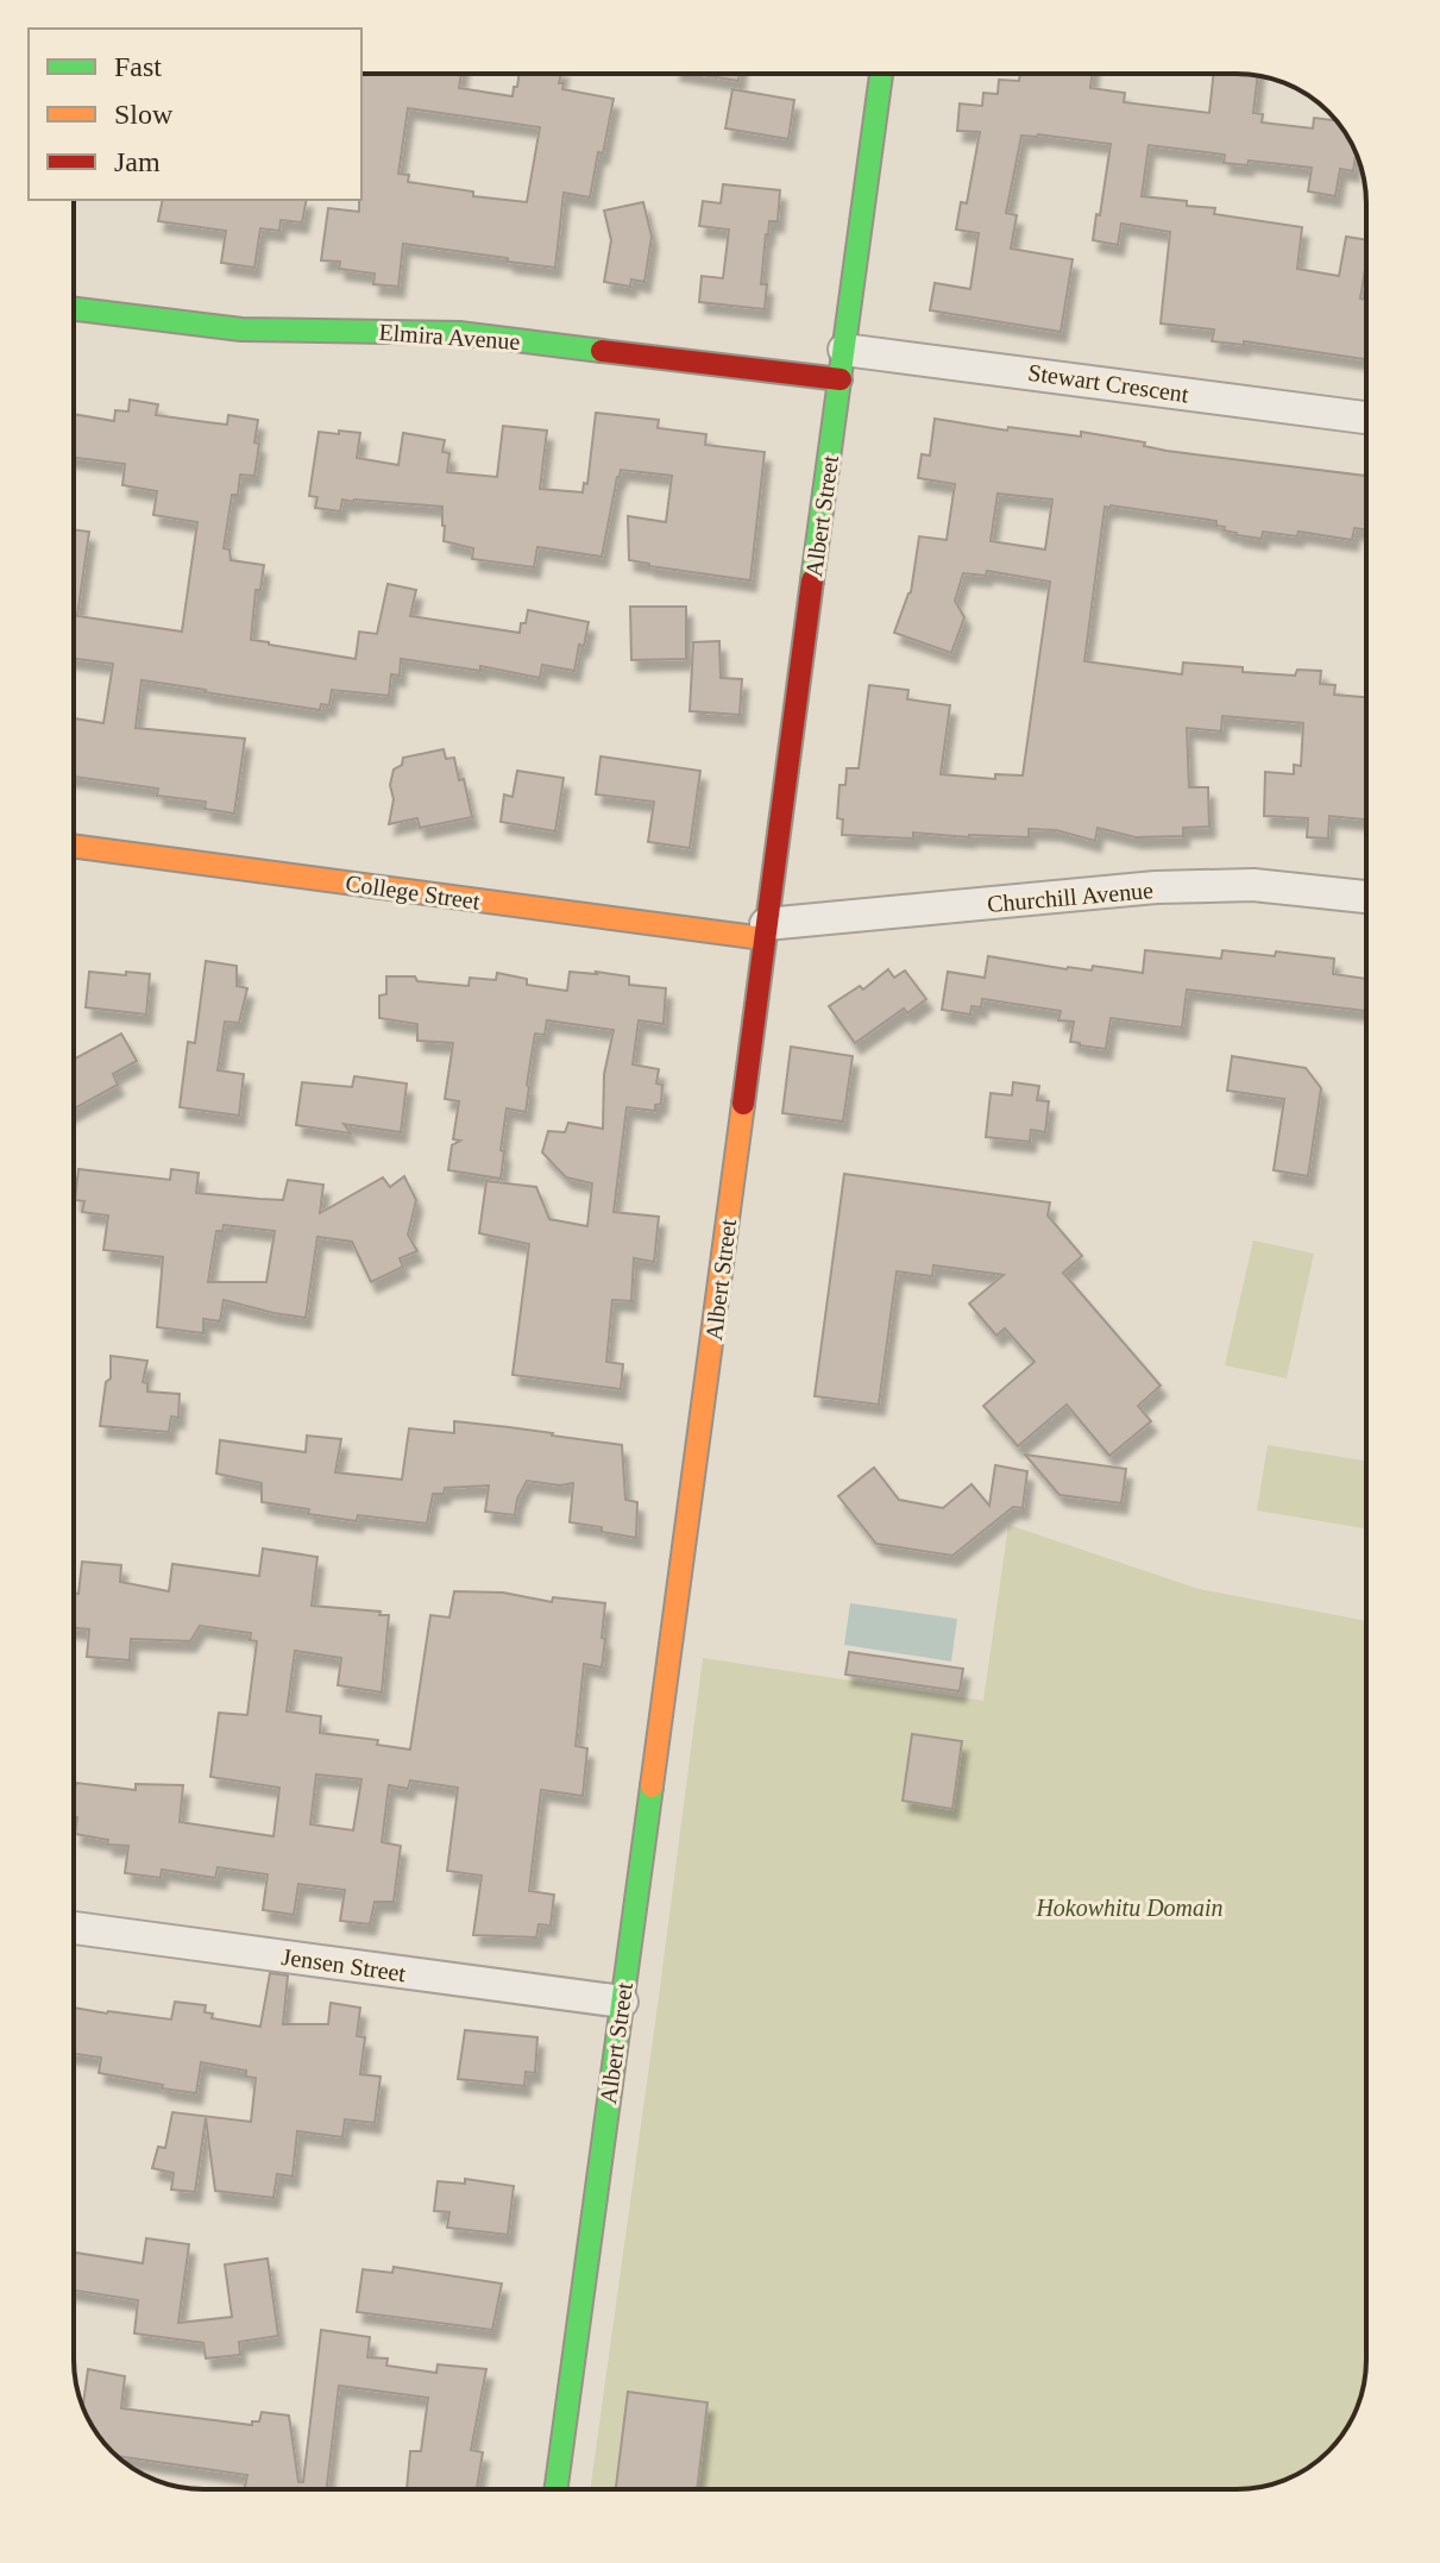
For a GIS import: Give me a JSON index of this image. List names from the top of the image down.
{
  "streets": {
    "main road": ["Elmira Avenue", "Albert Street", "College Street"],
    "street": ["Stewart Crescent", "Churchill Avenue", "Jensen Street"]
  },
  "crossings": [
    ["Elmira Avenue", "Stewart Crescent"],
    ["Elmira Avenue", "Albert Street"],
    ["Stewart Crescent", "Albert Street"],
    ["Albert Street", "College Street"],
    ["Albert Street", "Churchill Avenue"],
    ["Albert Street", "Jensen Street"],
    ["College Street", "Churchill Avenue"]
  ],
  "parks": ["Hokowhitu Domain"],
  "legend": ["Fast", "Slow", "Jam"]
}
